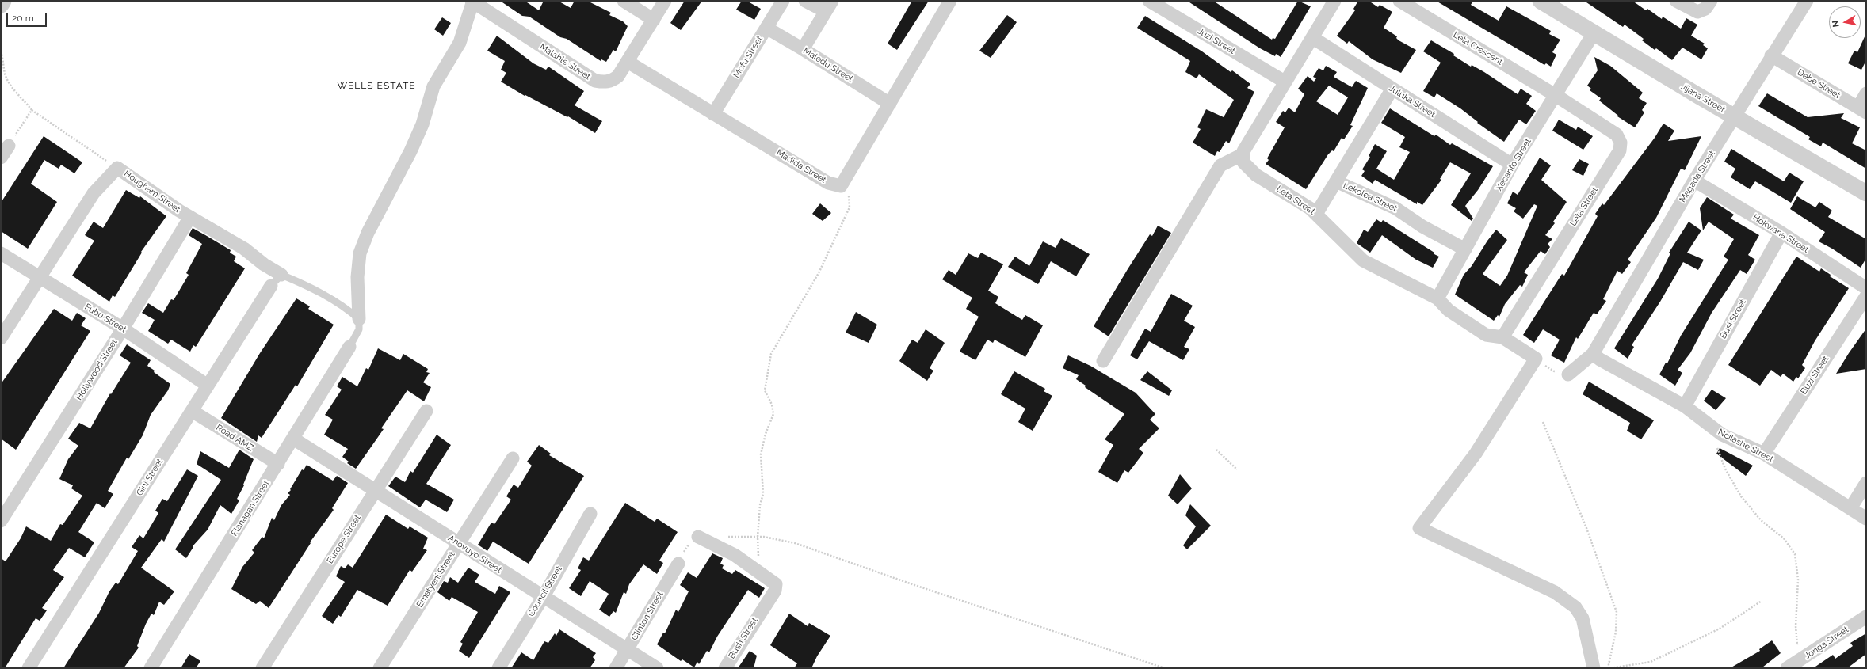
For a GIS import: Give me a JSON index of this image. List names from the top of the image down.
{
  "streets": {
    "street": [
      "Juzi Street",
      "Leta Crescent",
      "Mofu Street",
      "Malahle Street",
      "Maledu Street",
      "Debe Street",
      "Jijana Street",
      "Juluka Street",
      "Xecanto Street",
      "Madida Street",
      "Magada Street",
      "Hougham Street",
      "Lekolea Street",
      "Leta Street",
      "Hokwana Street",
      "Fubu Street",
      "Busi Street",
      "Hollywood Street",
      "Buzi Street",
      "Road AMZ",
      "Ncilashe Street",
      "Gini Street",
      "Flanagan Street",
      "Europe Street",
      "Anovuyo Street",
      "Ematyeni Street",
      "Council Street",
      "Clinton Street",
      "Bush Street",
      "Jonga Street"
    ]
  },
  "crossings": [
    ["Leta Crescent", "Xecanto Street"],
    ["Leta Crescent", "Leta Street"],
    ["Mofu Street", "Maledu Street"],
    ["Mofu Street", "Madida Street"],
    ["Malahle Street", "Madida Street"],
    ["Debe Street", "Magada Street"],
    ["Jijana Street", "Xecanto Street"],
    ["Jijana Street", "Magada Street"],
    ["Juluka Street", "Xecanto Street"],
    ["Juluka Street", "Lekolea Street"],
    ["Xecanto Street", "Lekolea Street"],
    ["Xecanto Street", "Leta Street"],
    ["Magada Street", "Hokwana Street"],
    ["Magada Street", "Ncilashe Street"],
    ["Hougham Street", "Fubu Street"],
    ["Hougham Street", "Hollywood Street"],
    ["Hokwana Street", "Busi Street"],
    ["Fubu Street", "Hollywood Street"],
    ["Fubu Street", "Gini Street"],
    ["Busi Street", "Ncilashe Street"],
    ["Buzi Street", "Ncilashe Street"],
    ["Road AMZ", "Gini Street"],
    ["Road AMZ", "Flanagan Street"],
    ["Flanagan Street", "Anovuyo Street"],
    ["Europe Street", "Anovuyo Street"],
    ["Anovuyo Street", "Ematyeni Street"],
    ["Anovuyo Street", "Council Street"],
    ["Anovuyo Street", "Clinton Street"]
  ],
  "districts": ["WELLS ESTATE"],
  "scale_bar": "20 m",
  "north": "left"
}
